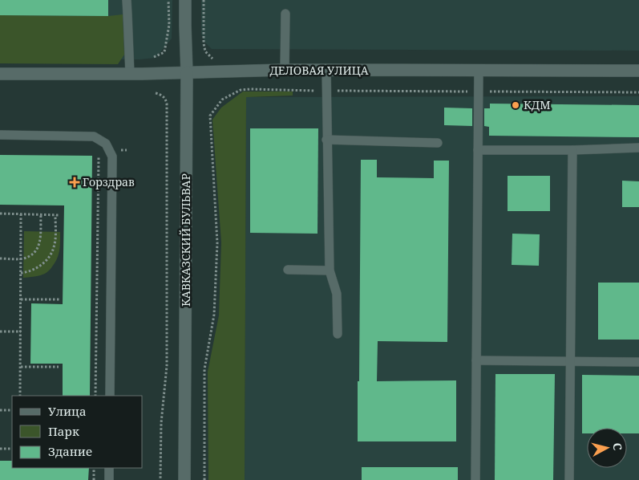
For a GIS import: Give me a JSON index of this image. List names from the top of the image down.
{
  "streets": {
    "street": ["ДЕЛОВАЯ УЛИЦА", "КАВКАЗСКИЙ БУЛЬВАР"]
  },
  "crossings": [
    ["ДЕЛОВАЯ УЛИЦА", "КАВКАЗСКИЙ БУЛЬВАР"]
  ],
  "places": {
    "other": ["КДМ"],
    "health": ["Горздрав"]
  },
  "legend": ["Улица", "Парк", "Здание"],
  "north": "right"
}
